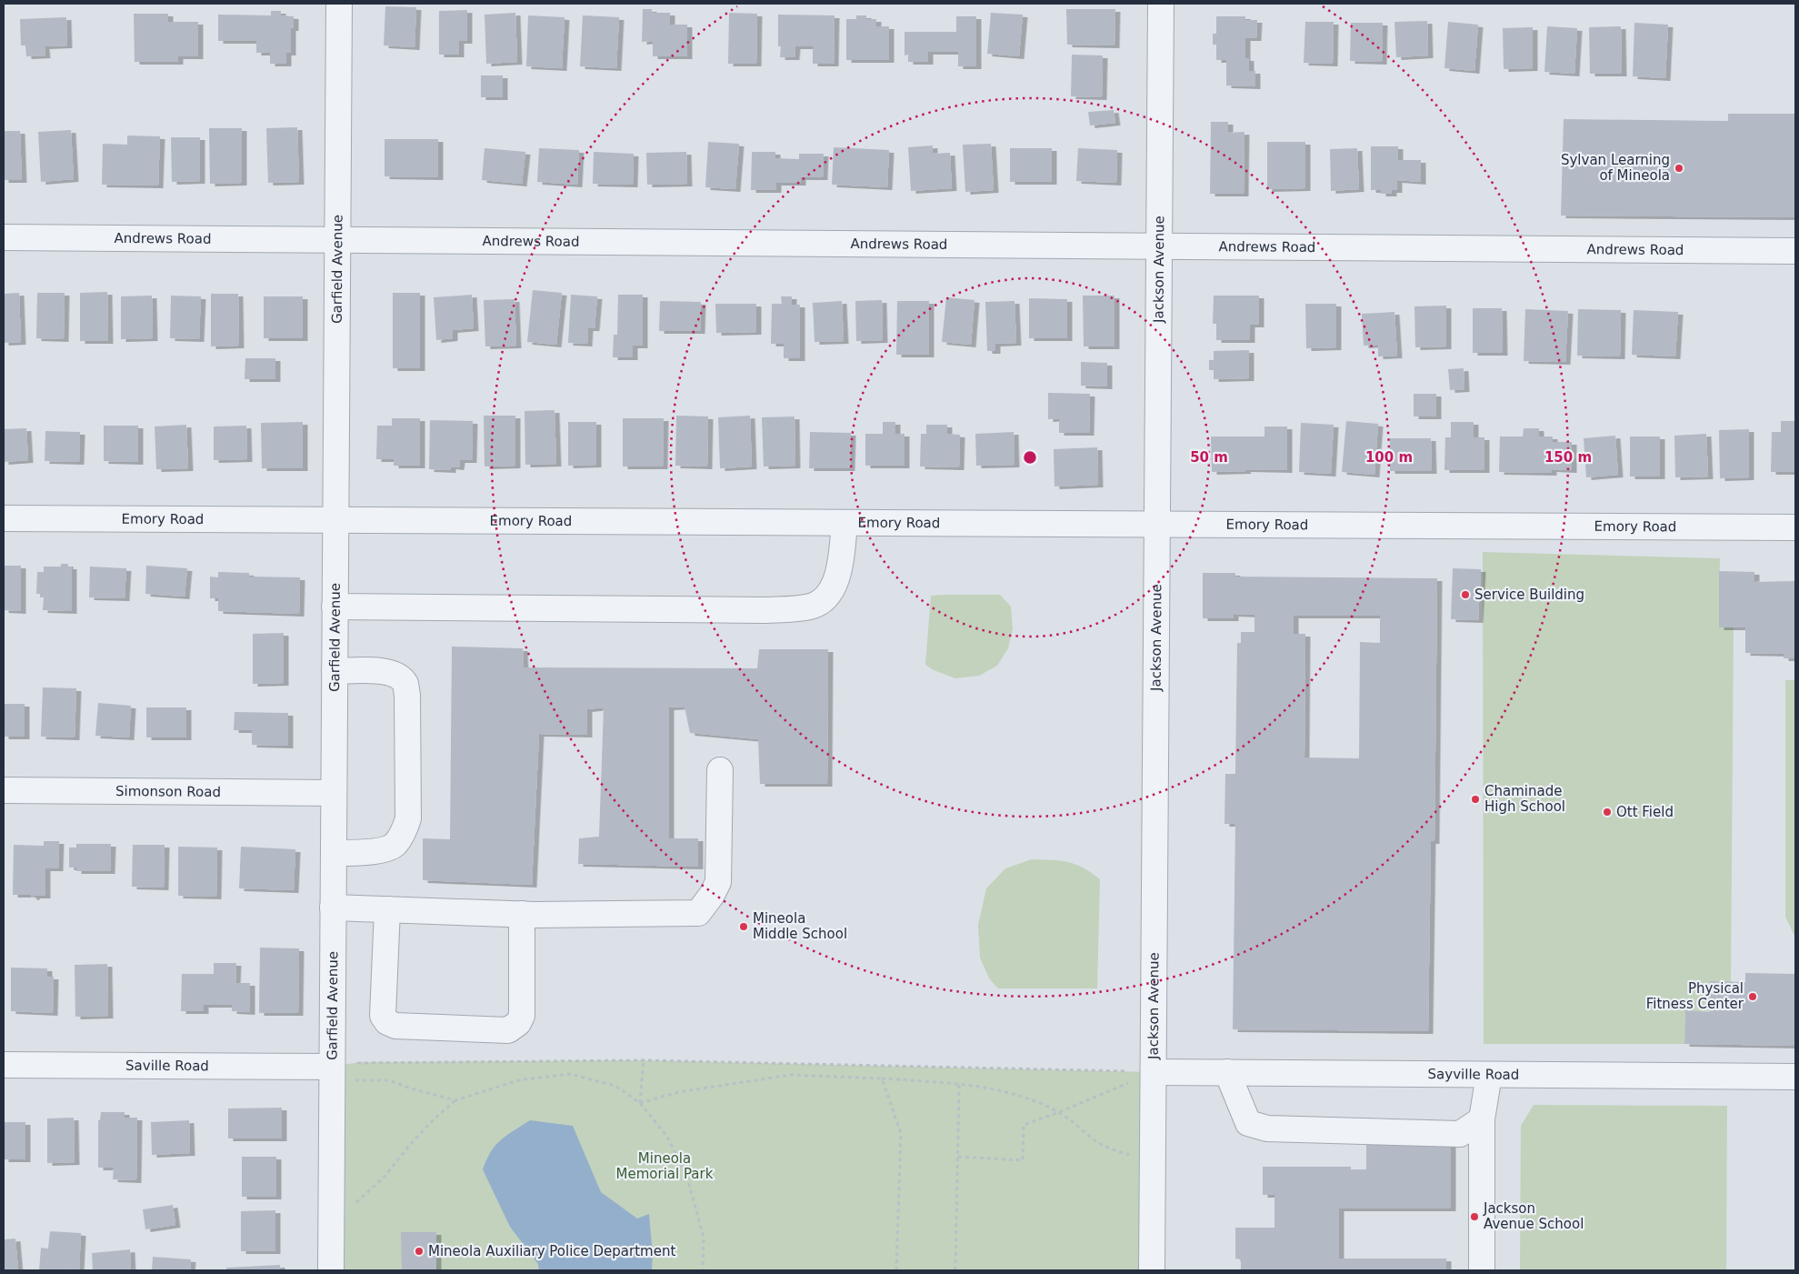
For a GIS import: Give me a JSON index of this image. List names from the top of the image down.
{
  "streets": {
    "street": [
      "Andrews Road",
      "Garfield Avenue",
      "Jackson Avenue",
      "Emory Road",
      "Simonson Road",
      "Saville Road",
      "Sayville Road"
    ]
  },
  "crossings": [
    ["Andrews Road", "Garfield Avenue"],
    ["Andrews Road", "Jackson Avenue"],
    ["Garfield Avenue", "Emory Road"],
    ["Garfield Avenue", "Simonson Road"],
    ["Garfield Avenue", "Saville Road"],
    ["Jackson Avenue", "Emory Road"],
    ["Jackson Avenue", "Sayville Road"]
  ],
  "parks": ["Mineola Memorial Park"],
  "places": [
    "Sylvan Learning of Mineola",
    "Service Building",
    "Chaminade High School",
    "Ott Field",
    "Mineola Middle School",
    "Physical Fitness Center",
    "Jackson Avenue School",
    "Mineola Auxiliary Police Department"
  ],
  "rings": ["50 m", "100 m", "150 m"]
}
